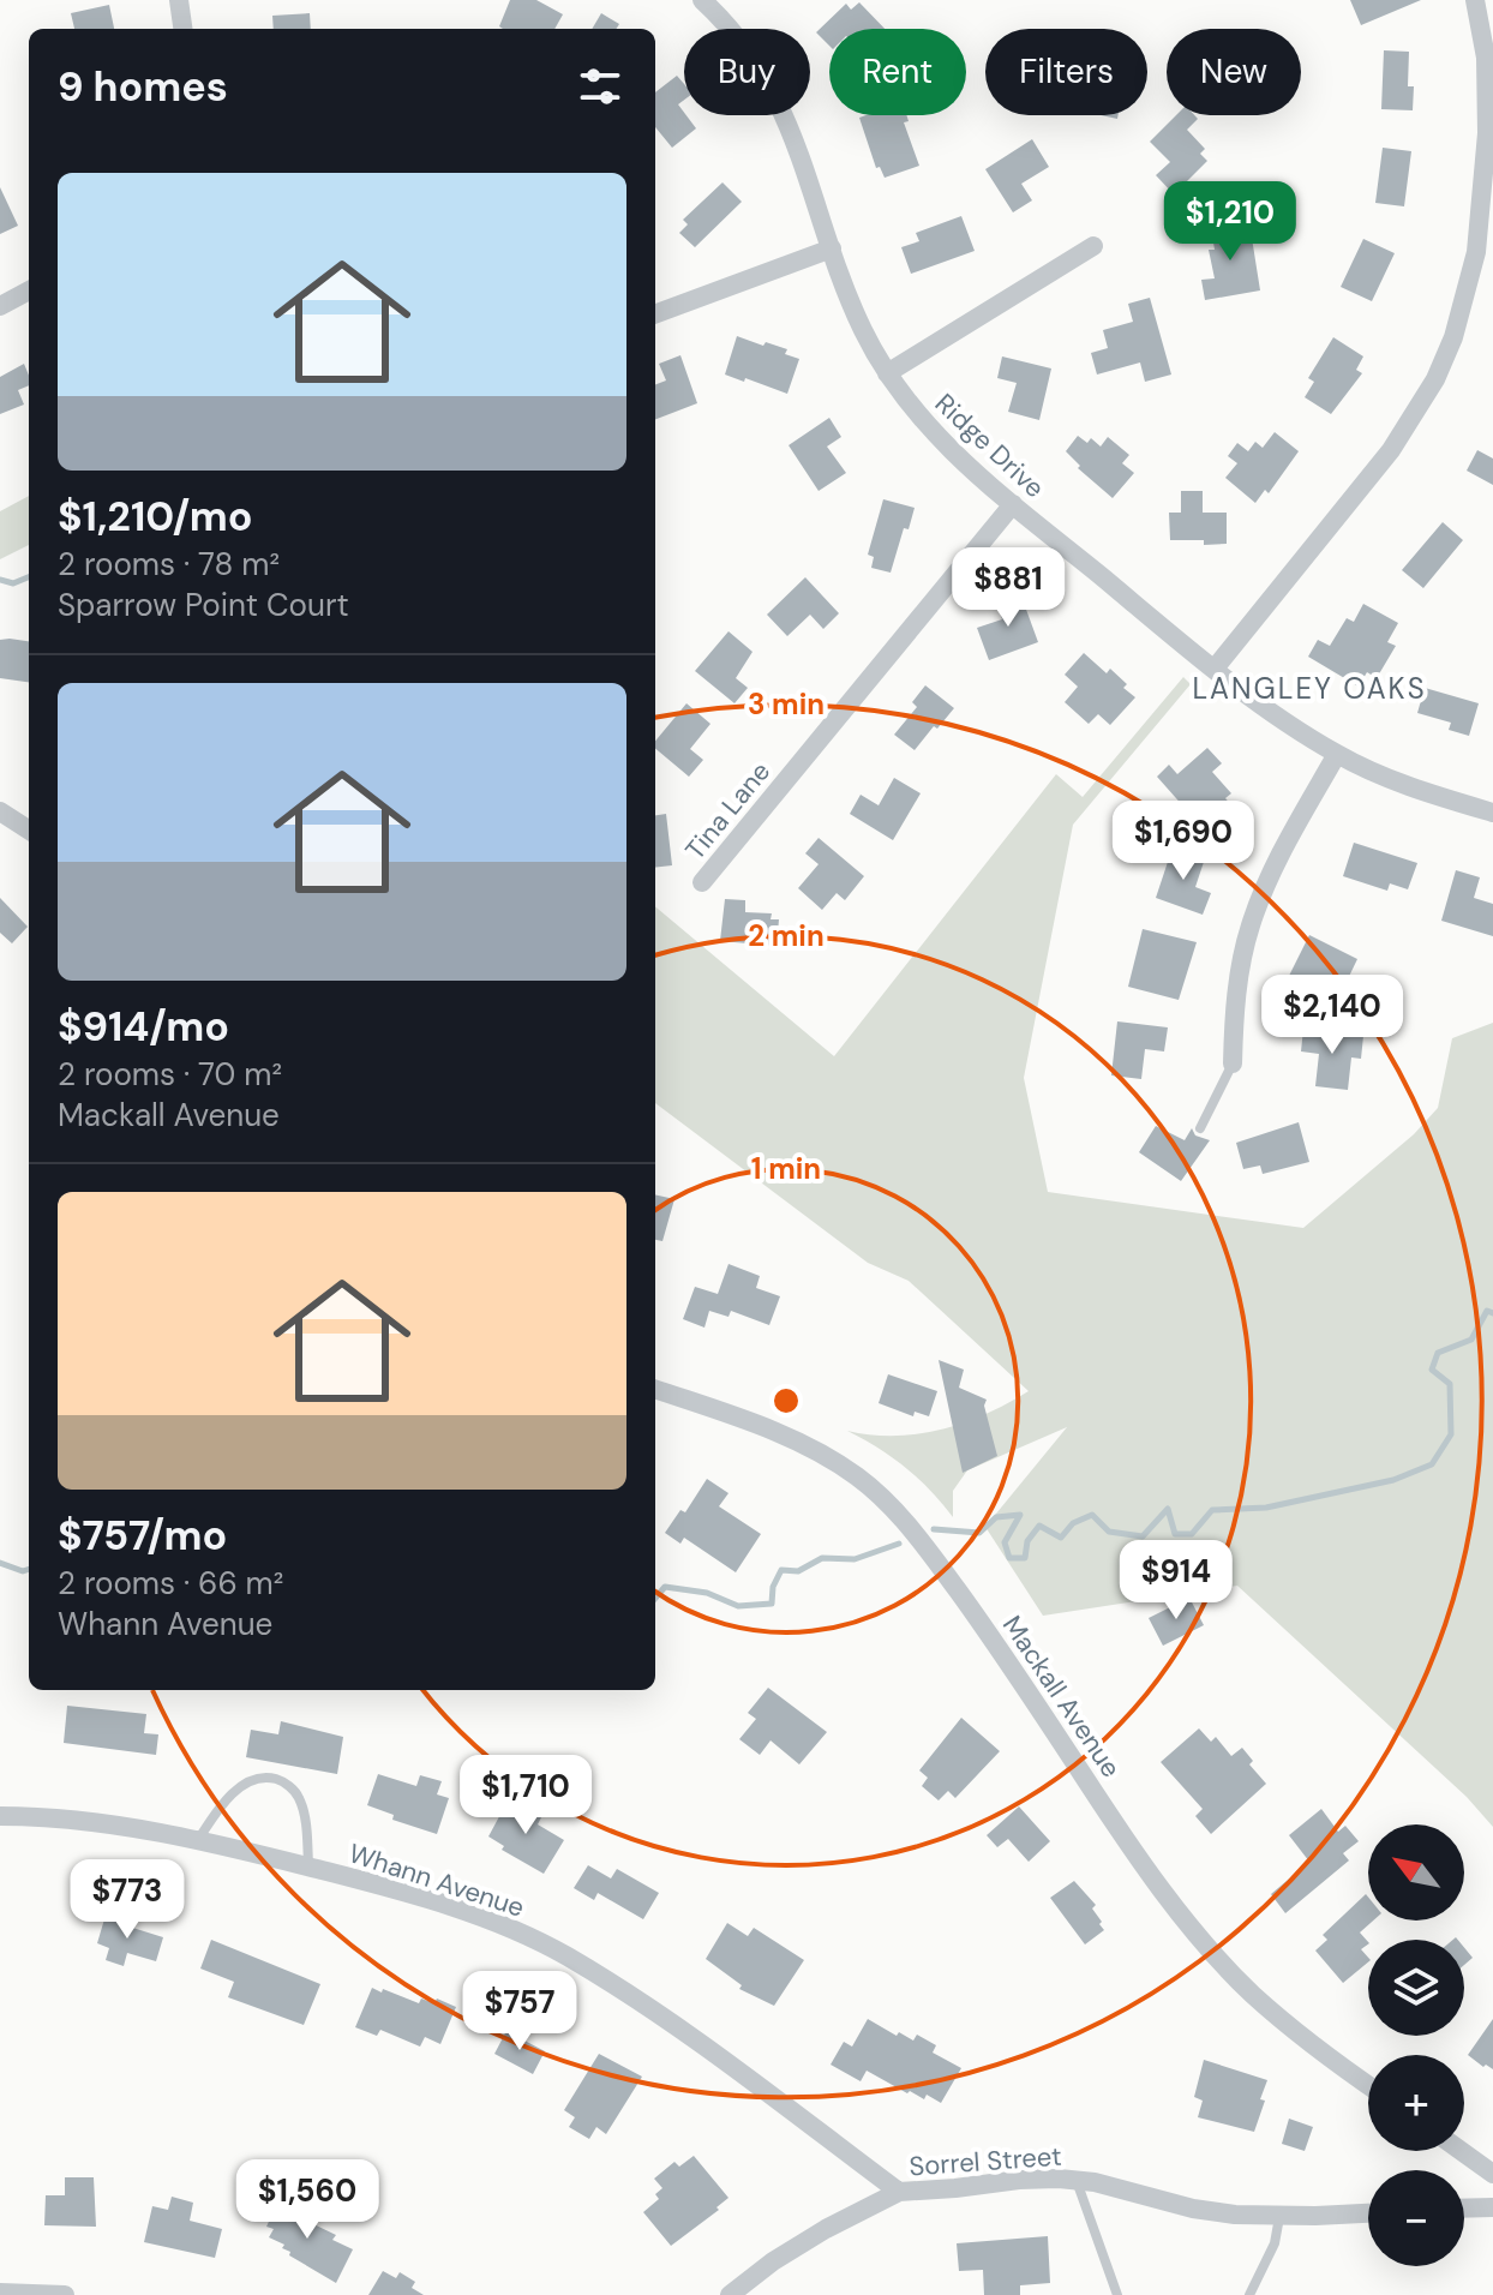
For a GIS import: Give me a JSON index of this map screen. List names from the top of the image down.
{
  "streets": {
    "street": [
      "Ridge Drive",
      "Tina Lane",
      "Mackall Avenue",
      "Whann Avenue",
      "Sorrel Street"
    ]
  },
  "crossings": [
    ["Ridge Drive", "Tina Lane"],
    ["Whann Avenue", "Sorrel Street"]
  ],
  "districts": ["LANGLEY OAKS"],
  "north": "top left",
  "page": {
    "chip": [
      "Buy",
      "Rent",
      "Filters",
      "New"
    ],
    "heading": "9 homes",
    "list": [
      {
        "name": "$1,210/mo",
        "note": "2 rooms · 78 m² · Sparrow Point Court"
      },
      {
        "name": "$914/mo",
        "note": "2 rooms · 70 m² · Mackall Avenue"
      },
      {
        "name": "$757/mo",
        "note": "2 rooms · 66 m² · Whann Avenue"
      }
    ],
    "price": [
      "$1,210",
      "$881",
      "$1,690",
      "$2,140",
      "$914",
      "$1,710",
      "$773",
      "$757",
      "$1,560"
    ],
    "map_buttons": ["+", "−"]
  },
  "rings": ["3 min", "2 min", "1 min"]
}
